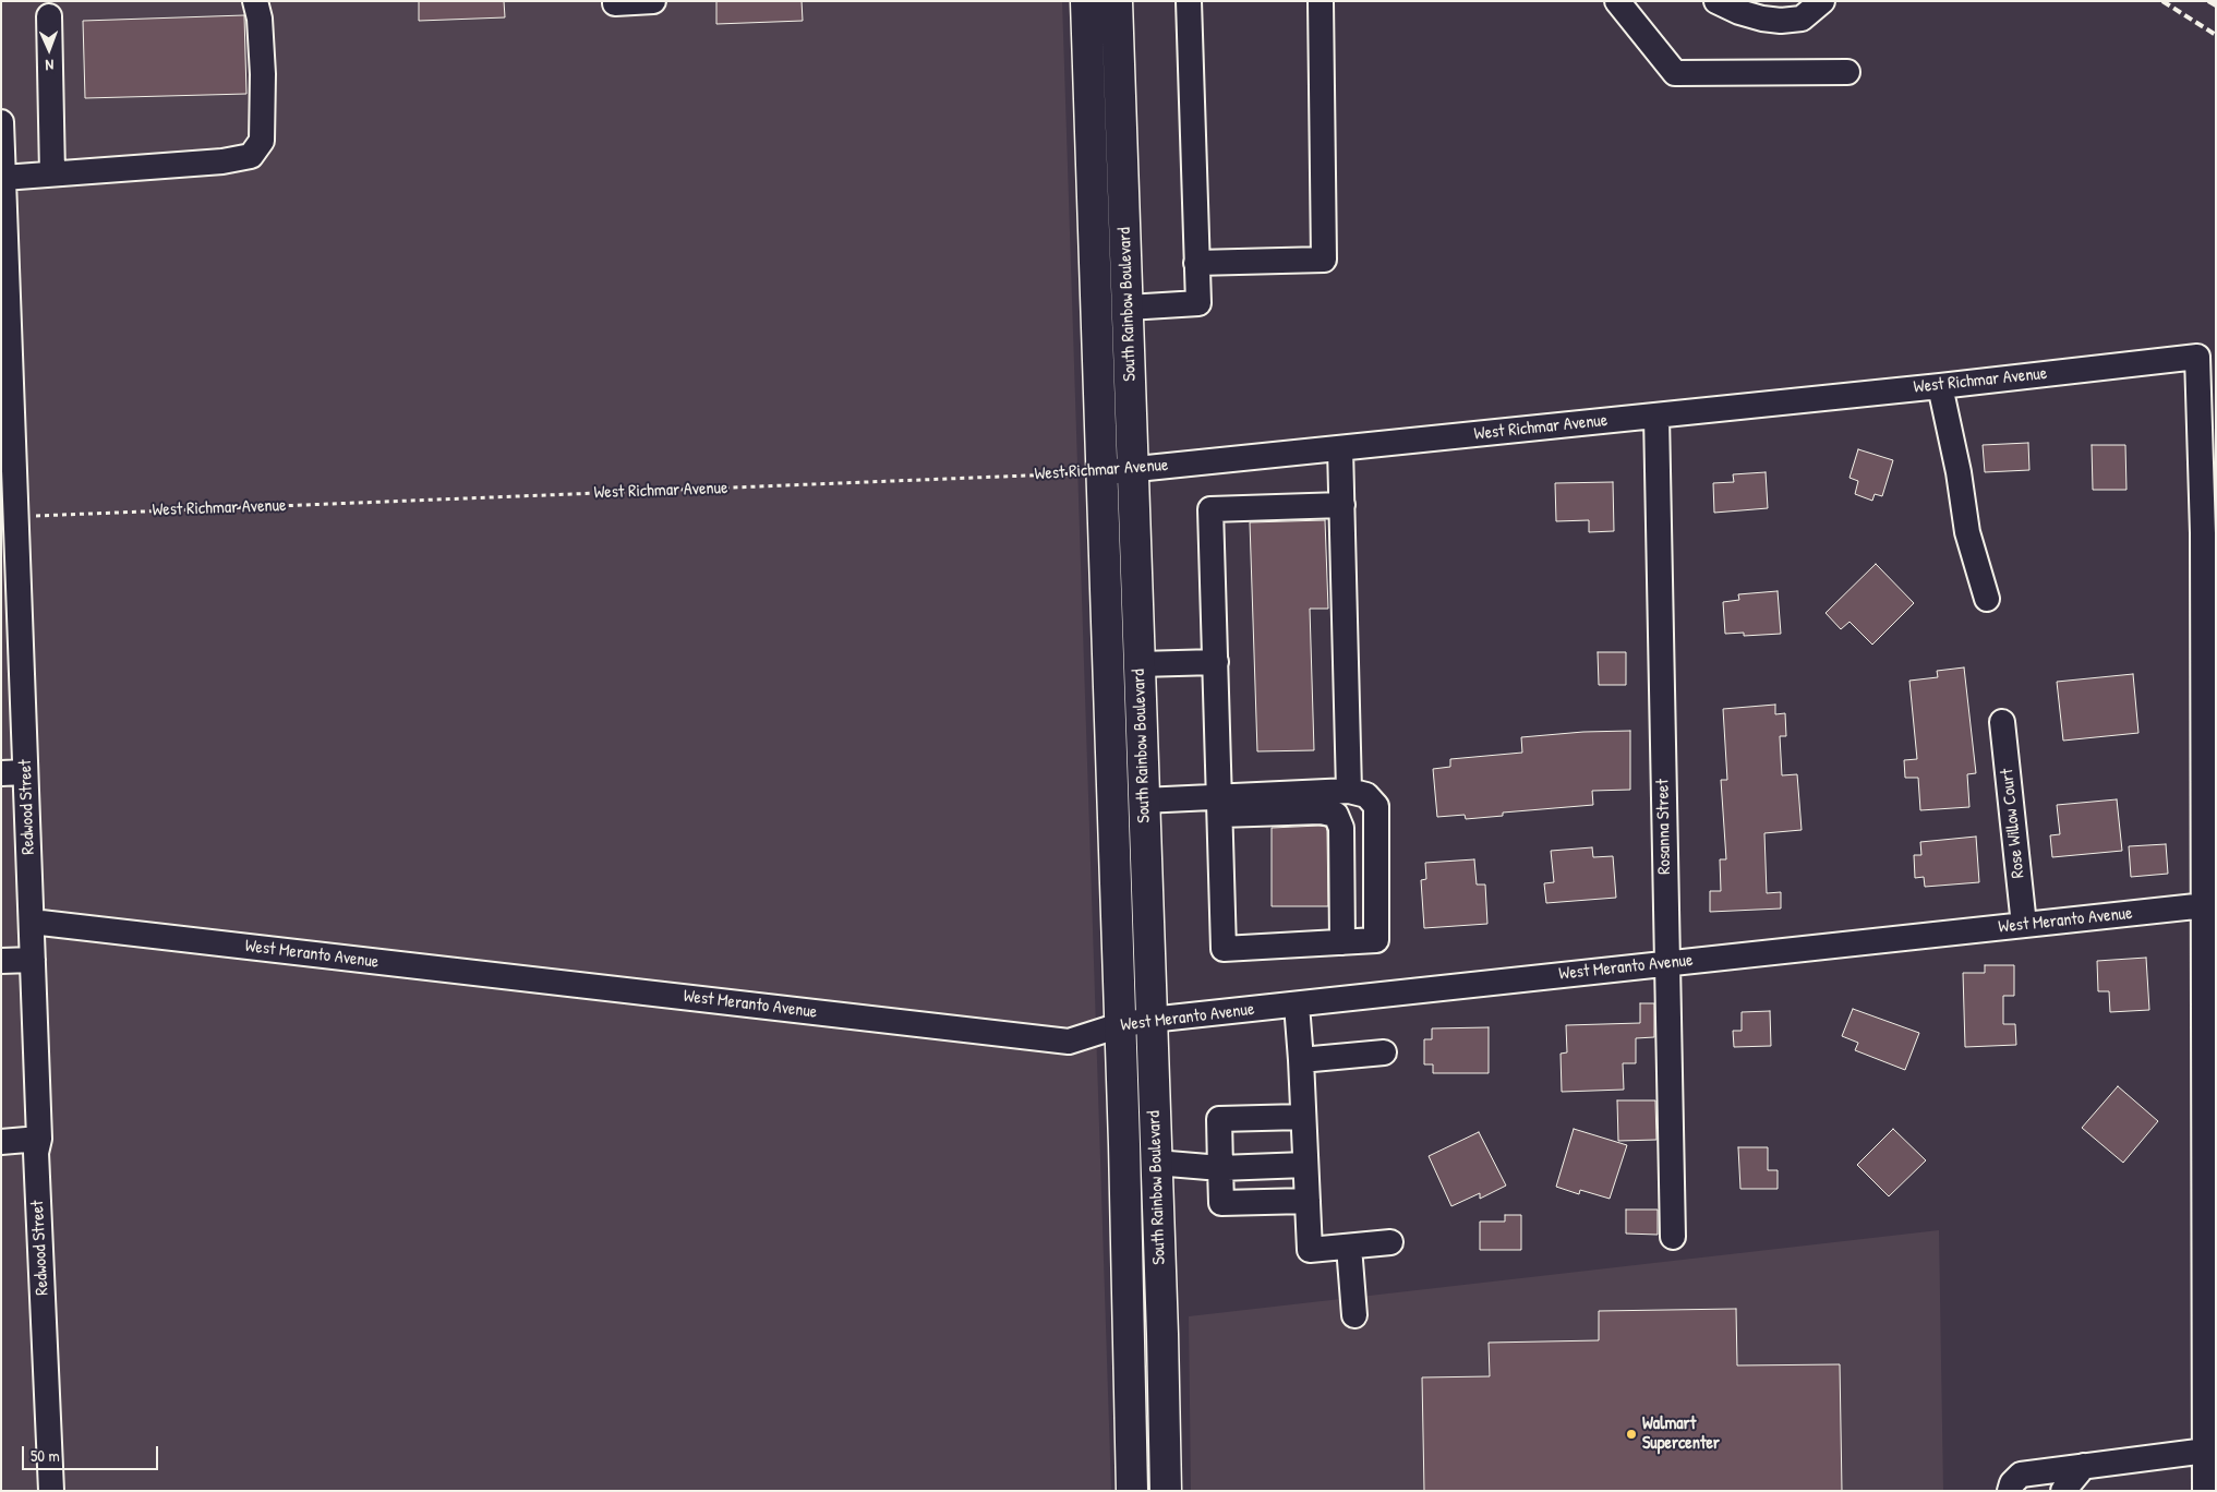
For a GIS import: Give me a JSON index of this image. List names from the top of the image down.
{
  "streets": {
    "main road": ["South Rainbow Boulevard"],
    "street": [
      "West Richmar Avenue",
      "Redwood Street",
      "Rose Willow Court",
      "Rosanna Street",
      "West Meranto Avenue"
    ]
  },
  "crossings": [
    ["South Rainbow Boulevard", "West Richmar Avenue"],
    ["South Rainbow Boulevard", "West Meranto Avenue"],
    ["West Richmar Avenue", "Redwood Street"],
    ["West Richmar Avenue", "Rosanna Street"],
    ["Redwood Street", "West Meranto Avenue"],
    ["Rose Willow Court", "West Meranto Avenue"],
    ["Rosanna Street", "West Meranto Avenue"]
  ],
  "places": ["Walmart Supercenter"],
  "scale_bar": "50 m",
  "north": "bottom"
}
